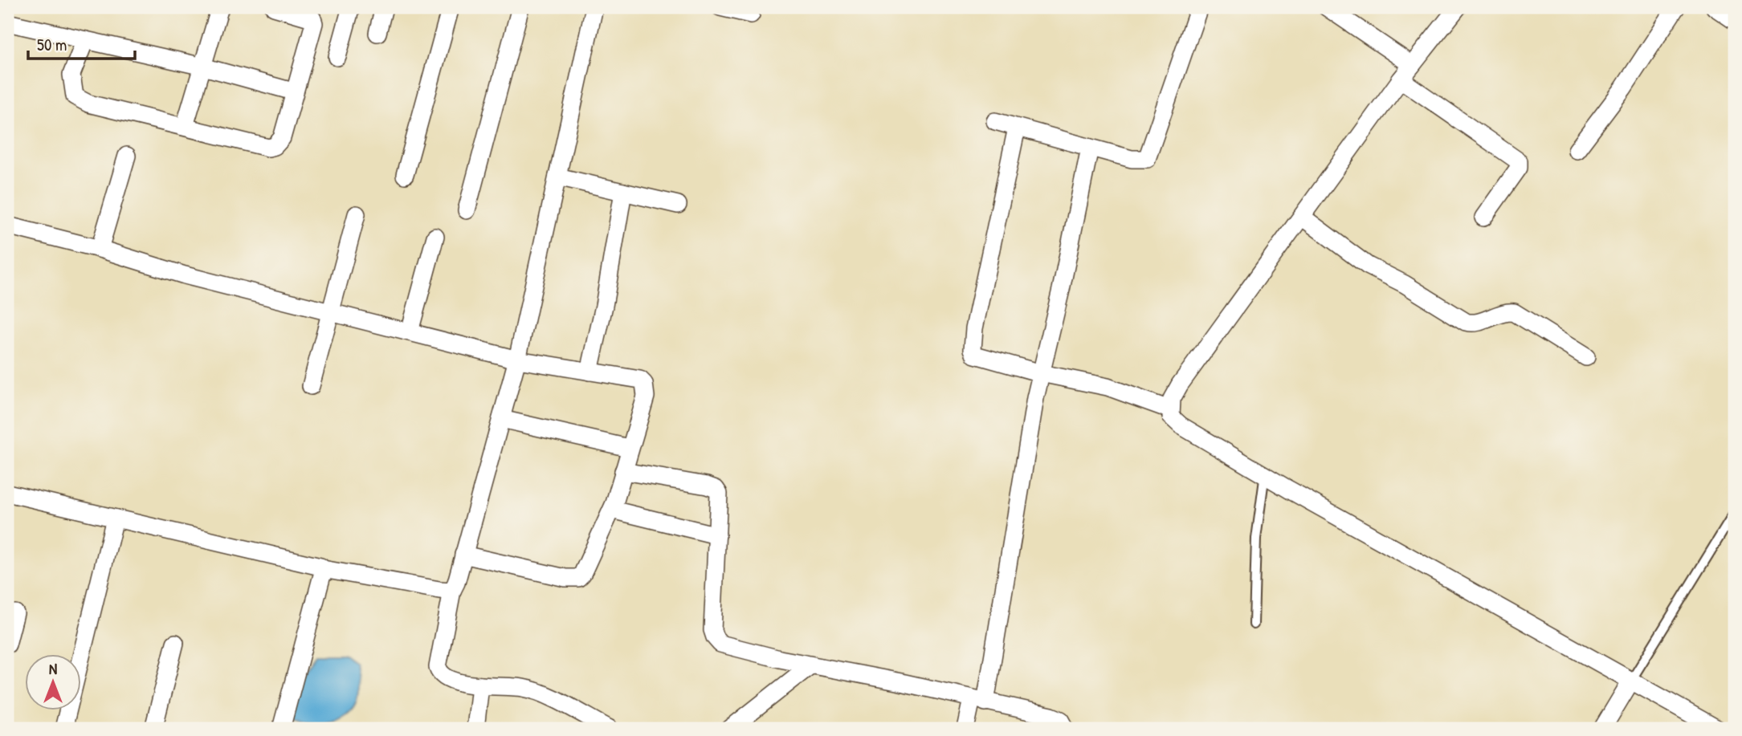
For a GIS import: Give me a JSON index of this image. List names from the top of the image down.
{
  "scale_bar": "50 m",
  "north": "top"
}
